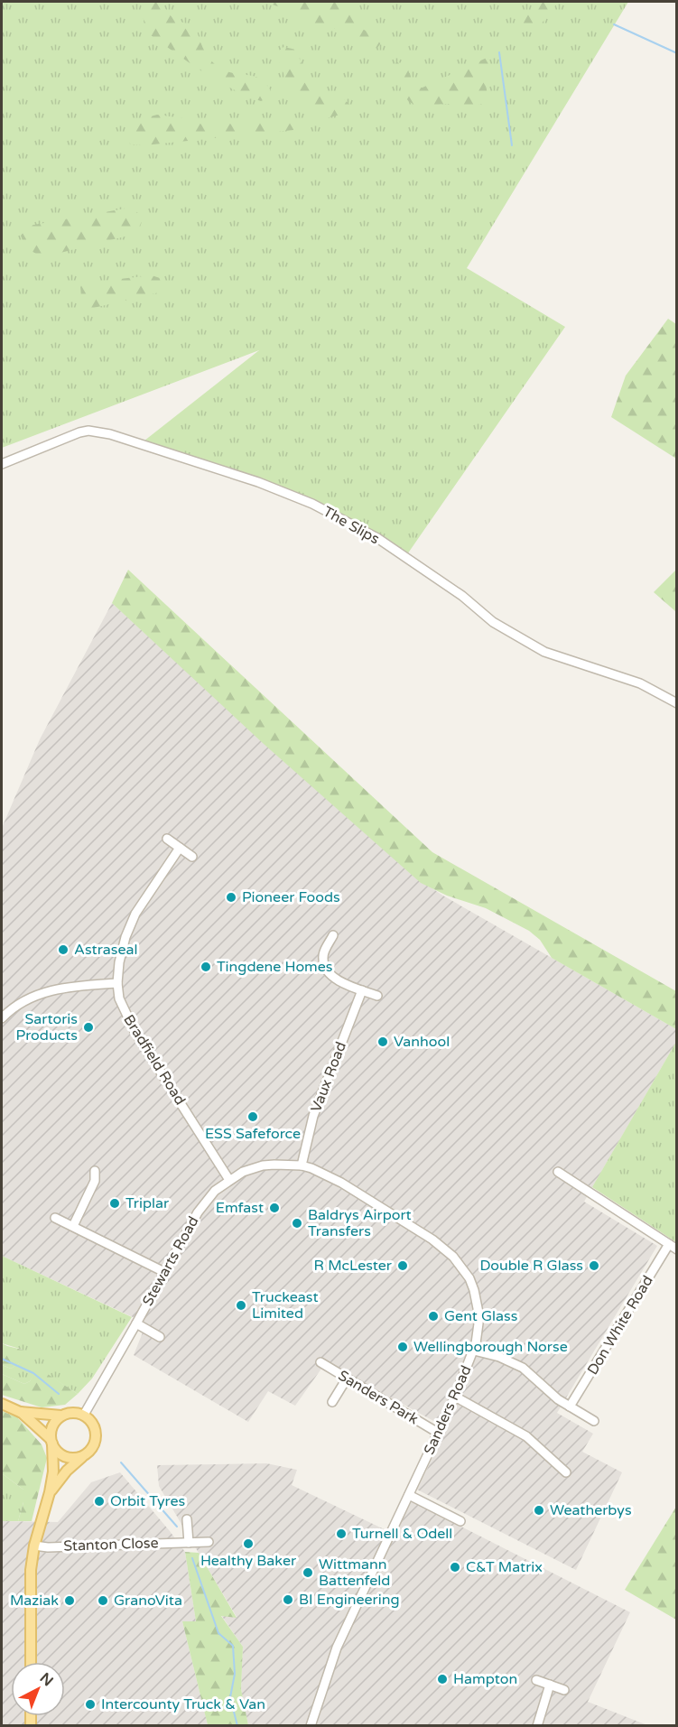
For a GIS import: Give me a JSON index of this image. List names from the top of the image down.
{
  "streets": {
    "street": [
      "The Slips",
      "Bradfield Road",
      "Vaux Road",
      "Stewarts Road",
      "Don White Road",
      "Sanders Park",
      "Sanders Road",
      "Stanton Close"
    ]
  },
  "crossings": [
    ["Bradfield Road", "Stewarts Road"],
    ["Vaux Road", "Stewarts Road"],
    ["Vaux Road", "Sanders Road"],
    ["Stewarts Road", "Sanders Road"],
    ["Sanders Park", "Sanders Road"]
  ],
  "places": [
    "Pioneer Foods",
    "Astraseal",
    "Tingdene Homes",
    "Sartoris Products",
    "Vanhool",
    "ESS Safeforce",
    "Triplar",
    "Emfast",
    "Baldrys Airport Transfers",
    "R McLester",
    "Double R Glass",
    "Truckeast Limited",
    "Gent Glass",
    "Wellingborough Norse",
    "Orbit Tyres",
    "Weatherbys",
    "Turnell & Odell",
    "Healthy Baker",
    "C&T Matrix",
    "Wittmann Battenfeld",
    "BI Engineering",
    "Maziak",
    "GranoVita",
    "Hampton",
    "Intercounty Truck & Van"
  ],
  "north": "top right"
}
